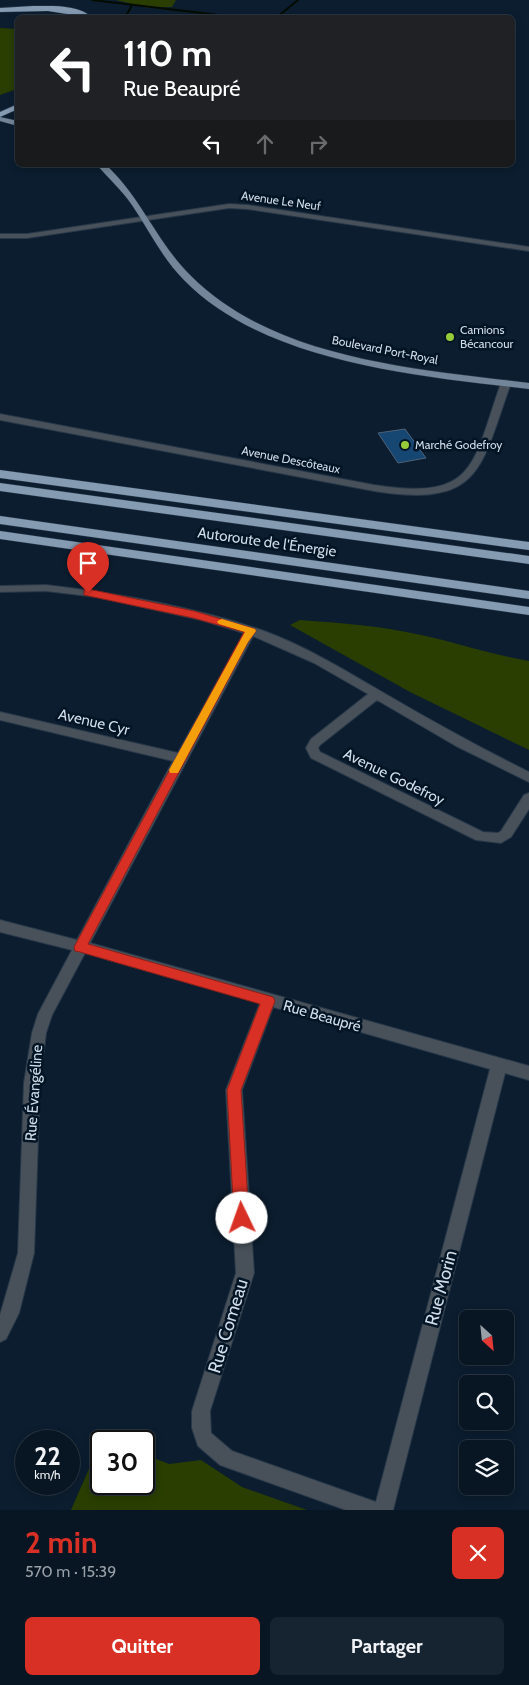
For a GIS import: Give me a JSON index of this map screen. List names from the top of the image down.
{
  "streets": {
    "highway": ["Autoroute de l'Énergie"],
    "main road": ["Boulevard Port-Royal"],
    "street": [
      "Avenue Le Neuf",
      "Avenue Descôteaux",
      "Avenue Cyr",
      "Avenue Godefroy",
      "Rue Beaupré",
      "Rue Évangéline",
      "Rue Morin",
      "Rue Comeau"
    ]
  },
  "crossings": [
    ["Avenue Le Neuf", "Boulevard Port-Royal"],
    ["Boulevard Port-Royal", "Avenue Descôteaux"],
    ["Avenue Cyr", "Rue Évangéline"],
    ["Rue Beaupré", "Rue Évangéline"],
    ["Rue Beaupré", "Rue Morin"],
    ["Rue Beaupré", "Rue Comeau"]
  ],
  "places": ["Camions Bécancour", "Marché Godefroy"],
  "north": "bottom right",
  "page": {
    "turn": ["110 m", "Rue Beaupré"],
    "speed": "22 km/h",
    "limit": "30",
    "heading": ["2 min", "570 m · 15:39"],
    "buttons": ["Quitter", "Partager"]
  }
}
